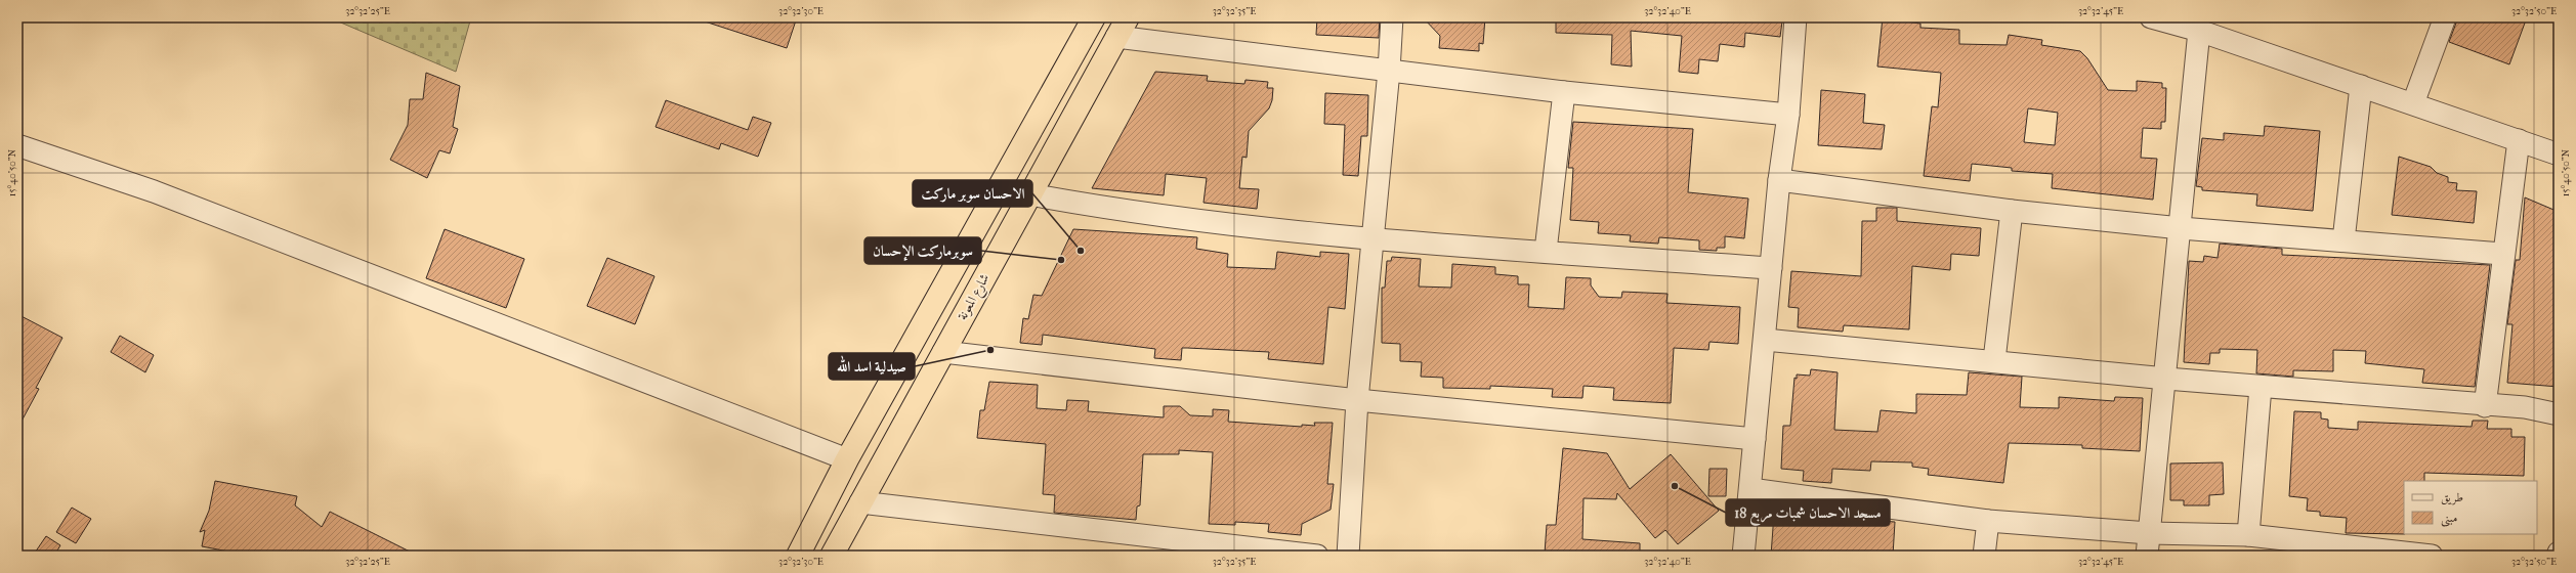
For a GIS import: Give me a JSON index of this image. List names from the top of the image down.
{
  "streets": {
    "highway": ["شارع المعونة"]
  },
  "places": [
    "الاحسان سوبر ماركت",
    "سوبرماركت الإحسان",
    "صيدلية اسد الله",
    "مسجد الاحسان شمبات مربع 18"
  ],
  "legend": ["طريق", "مبنى"],
  "coordinates": [
    "32°32'25\"E",
    "32°32'30\"E",
    "32°32'35\"E",
    "32°32'40\"E",
    "32°32'45\"E",
    "32°32'50\"E",
    "15°40'50\"N"
  ]
}
